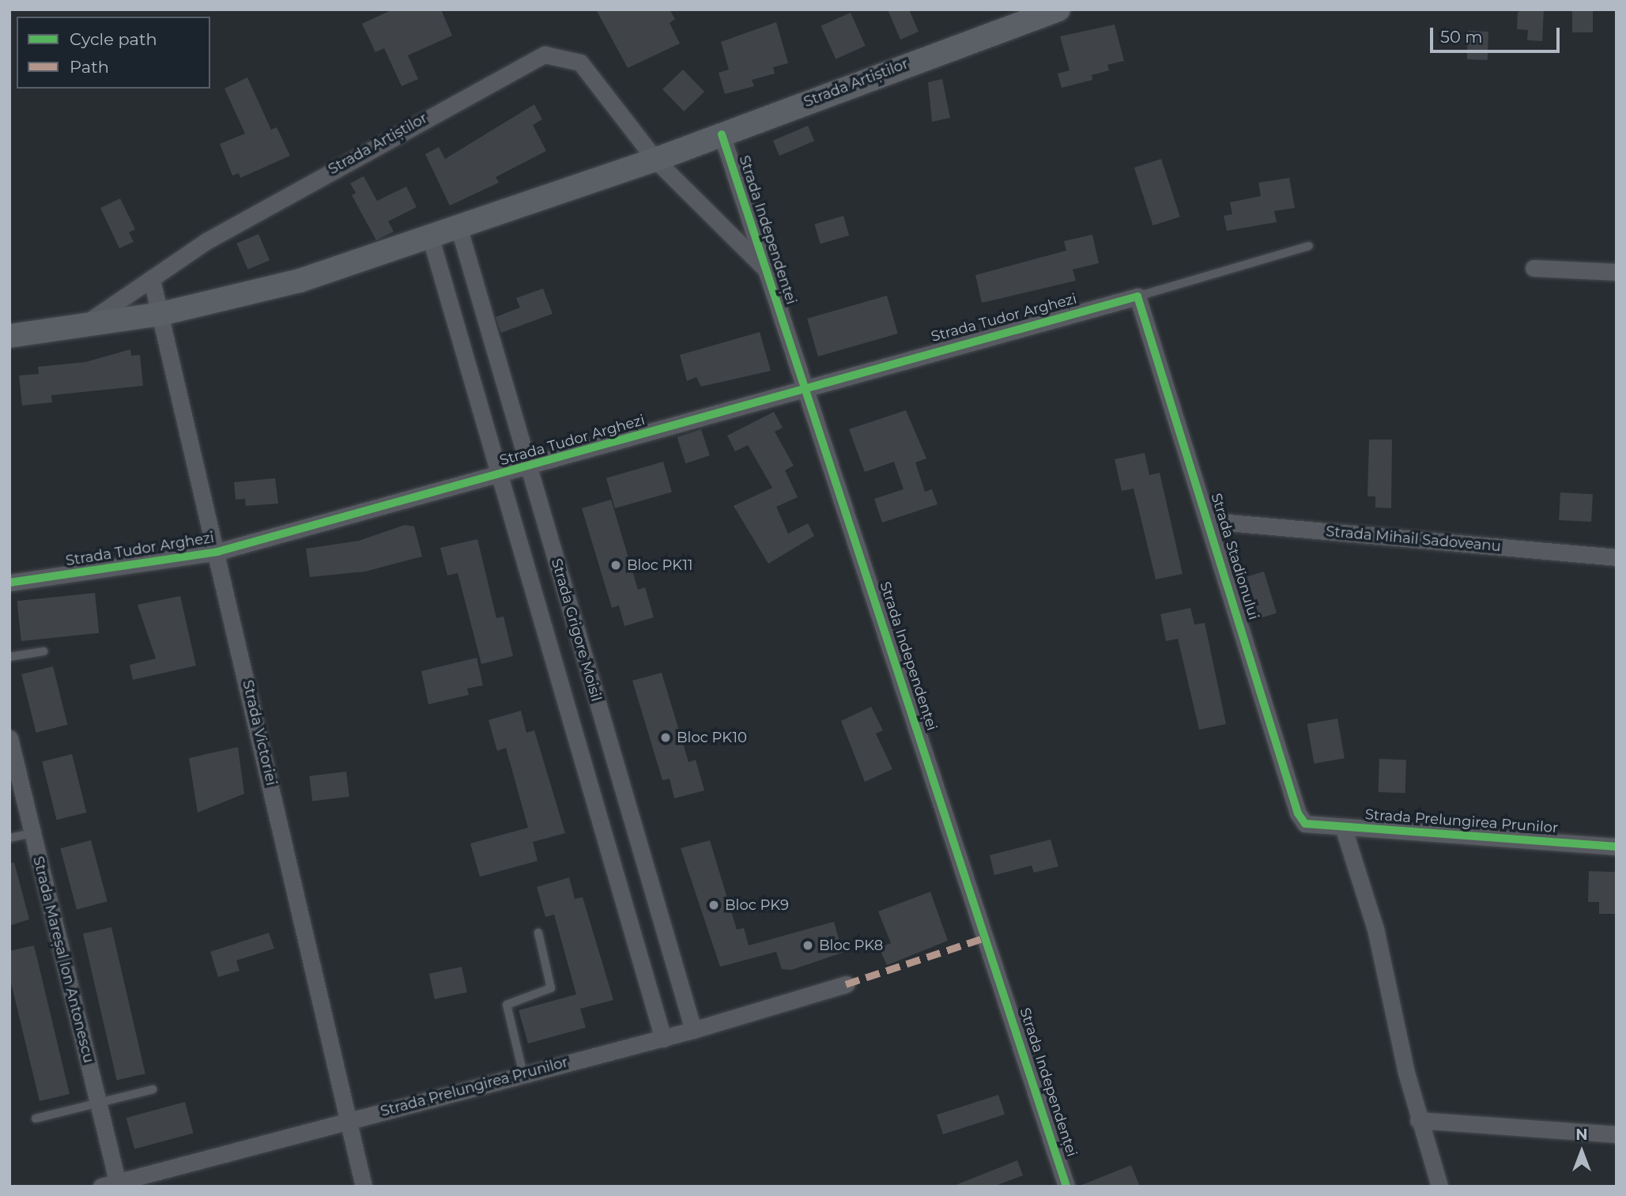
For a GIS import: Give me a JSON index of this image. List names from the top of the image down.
{
  "streets": {
    "street": [
      "Strada Artiștilor",
      "Strada Independenței",
      "Strada Tudor Arghezi",
      "Strada Mihail Sadoveanu",
      "Strada Stadionului",
      "Strada Grigore Moisil",
      "Strada Victoriei",
      "Strada Prelungirea Prunilor",
      "Strada Mareșal Ion Antonescu"
    ]
  },
  "crossings": [
    ["Strada Artiștilor", "Strada Independenței"],
    ["Strada Artiștilor", "Strada Grigore Moisil"],
    ["Strada Artiștilor", "Strada Victoriei"],
    ["Strada Independenței", "Strada Tudor Arghezi"],
    ["Strada Tudor Arghezi", "Strada Stadionului"],
    ["Strada Tudor Arghezi", "Strada Grigore Moisil"],
    ["Strada Tudor Arghezi", "Strada Victoriei"],
    ["Strada Mihail Sadoveanu", "Strada Stadionului"],
    ["Strada Stadionului", "Strada Prelungirea Prunilor"],
    ["Strada Grigore Moisil", "Strada Prelungirea Prunilor"],
    ["Strada Victoriei", "Strada Prelungirea Prunilor"],
    ["Strada Prelungirea Prunilor", "Strada Mareșal Ion Antonescu"]
  ],
  "places": [
    "Bloc PK11",
    "Bloc PK10",
    "Bloc PK9",
    "Bloc PK8"
  ],
  "legend": ["Cycle path", "Path"],
  "scale_bar": "50 m",
  "north": "top"
}
